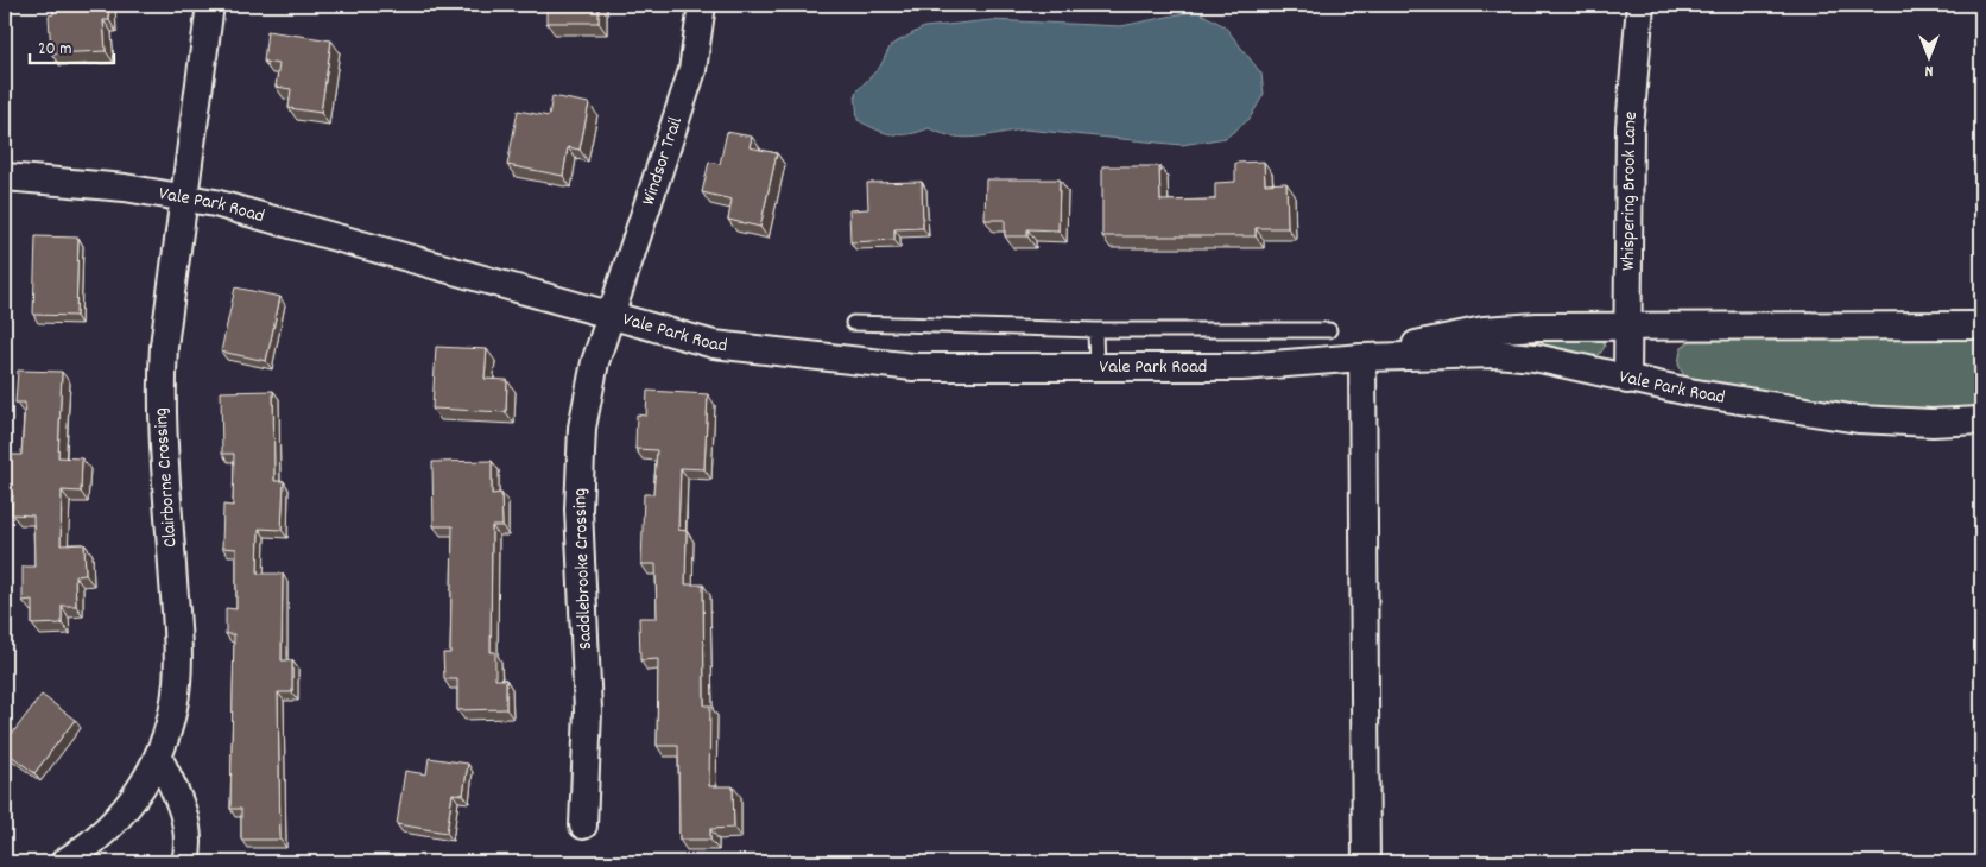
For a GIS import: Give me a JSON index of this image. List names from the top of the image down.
{
  "streets": {
    "street": [
      "Windsor Trail",
      "Whispering Brook Lane",
      "Vale Park Road",
      "Clairborne Crossing",
      "Saddlebrooke Crossing"
    ]
  },
  "crossings": [
    ["Windsor Trail", "Vale Park Road"],
    ["Windsor Trail", "Saddlebrooke Crossing"],
    ["Whispering Brook Lane", "Vale Park Road"],
    ["Vale Park Road", "Clairborne Crossing"],
    ["Vale Park Road", "Saddlebrooke Crossing"]
  ],
  "scale_bar": "20 m",
  "north": "bottom"
}
